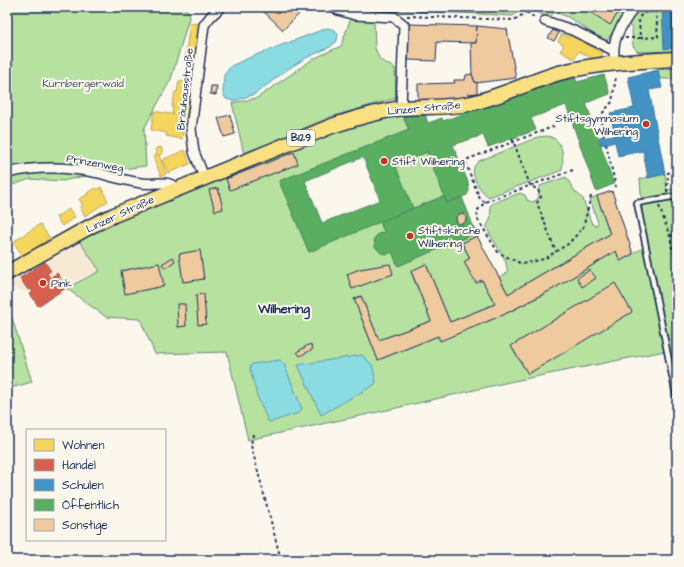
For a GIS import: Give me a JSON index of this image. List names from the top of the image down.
{
  "streets": {
    "main road": ["Linzer Straße", "B129"],
    "street": ["Bräuhausstraße", "Prinzenweg"]
  },
  "crossings": [
    ["Bräuhausstraße", "Linzer Straße"],
    ["Linzer Straße", "Prinzenweg"]
  ],
  "districts": ["Wilhering"],
  "parks": ["Kürnbergerwald"],
  "places": [
    "Stiftsgymnasium Wilhering",
    "Stift Wilhering",
    "Stiftskirche Wilhering",
    "Pink"
  ],
  "legend": [
    "Wohnen",
    "Handel",
    "Schulen",
    "Öffentlich",
    "Sonstige"
  ]
}
